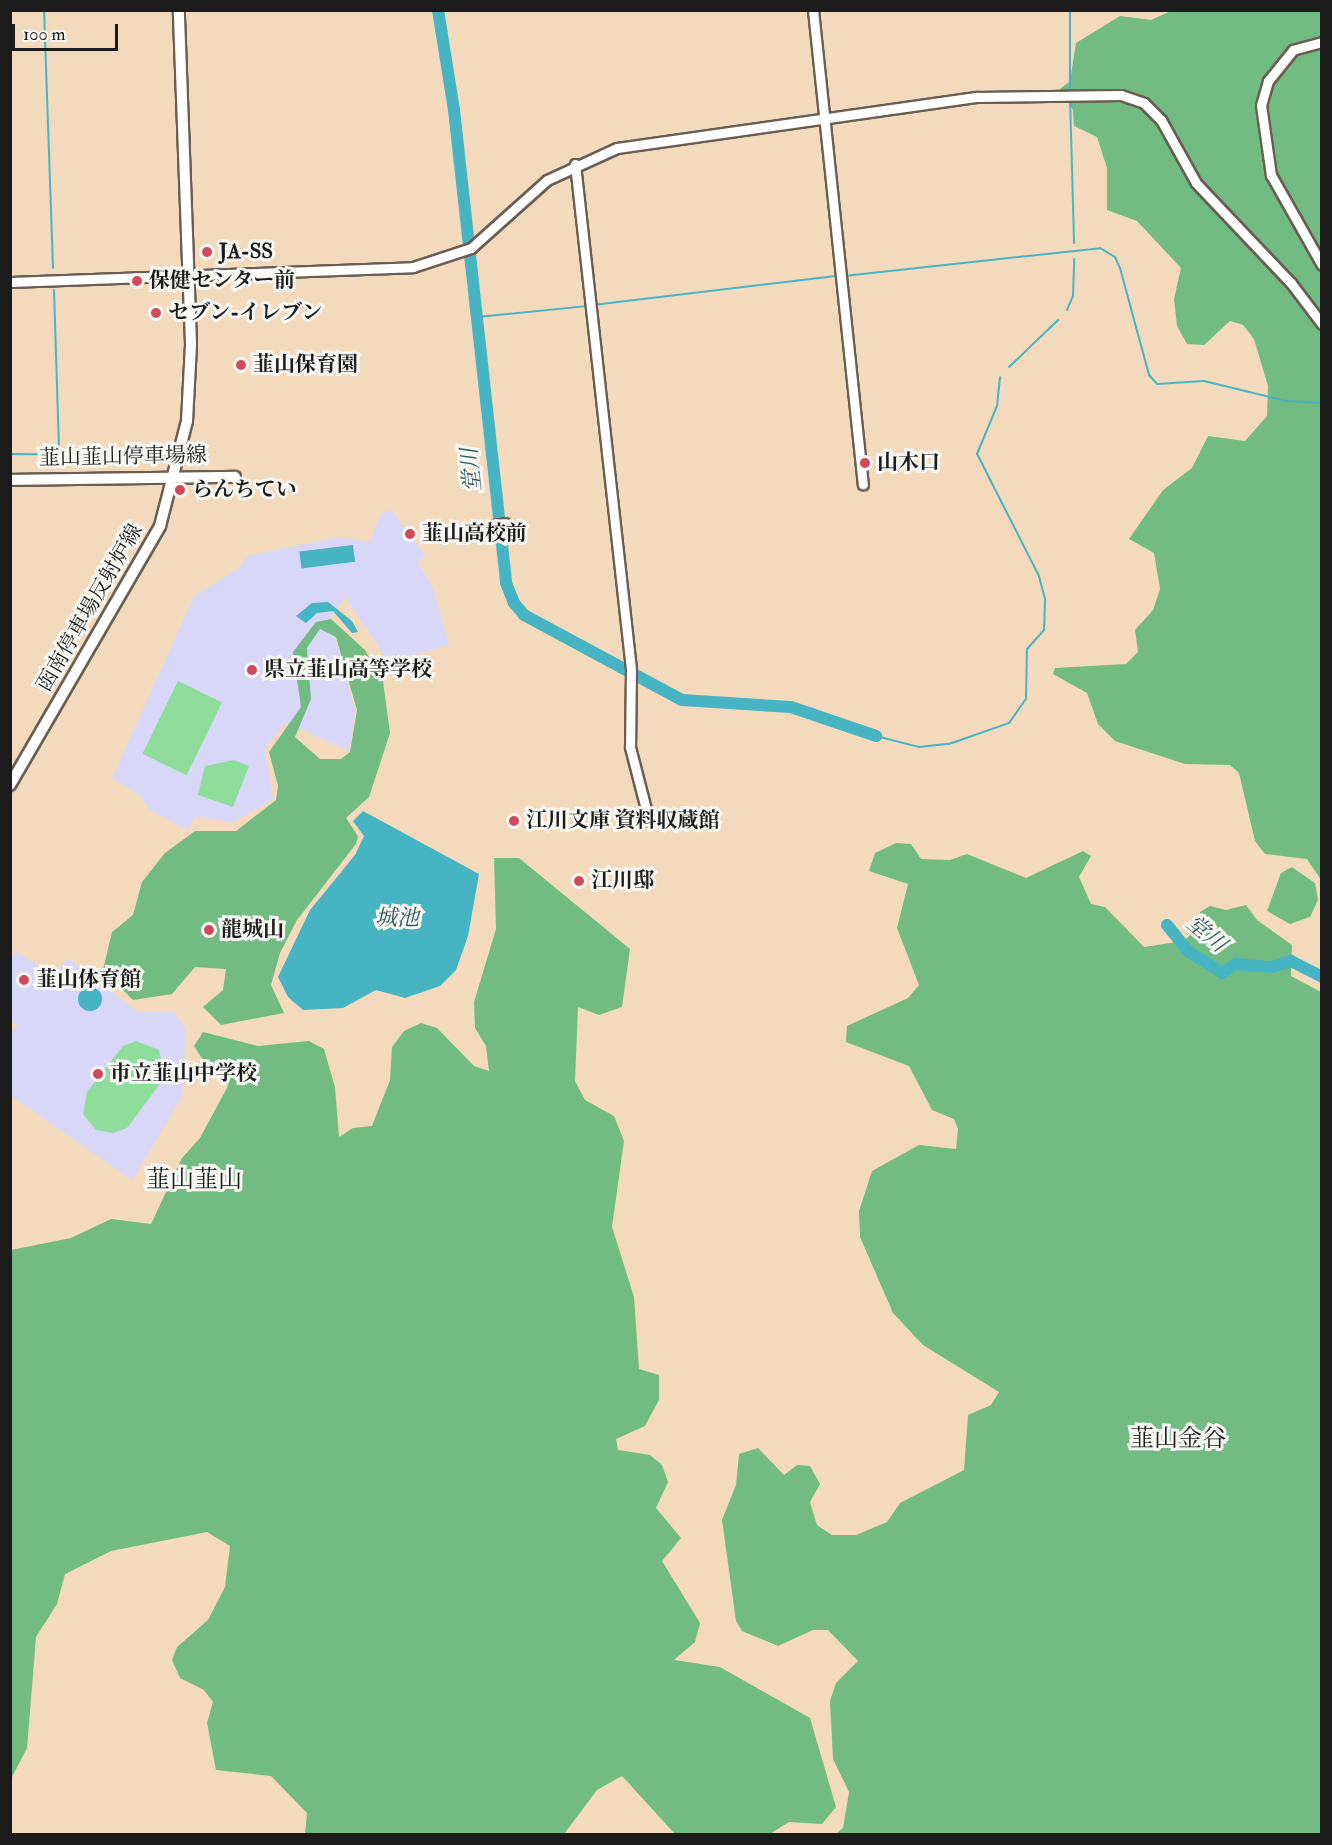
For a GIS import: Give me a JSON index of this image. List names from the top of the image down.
{
  "streets": {
    "main road": ["韮山韮山停車場線", "函南停車場反射炉線"]
  },
  "crossings": [
    ["韮山韮山停車場線", "函南停車場反射炉線"]
  ],
  "districts": ["韮山韮山", "韮山金谷"],
  "water": ["堂川", "城池"],
  "places": [
    "JA-SS",
    "保健センター前",
    "セブン-イレブン",
    "韮山保育園",
    "山木口",
    "らんちてい",
    "韮山高校前",
    "県立韮山高等学校",
    "江川文庫 資料収蔵館",
    "江川邸",
    "龍城山",
    "韮山体育館",
    "市立韮山中学校"
  ],
  "scale_bar": "100 m"
}
